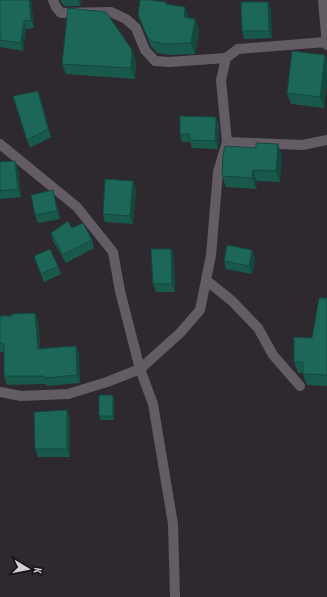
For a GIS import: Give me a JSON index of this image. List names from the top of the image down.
{
  "north": "right"
}
